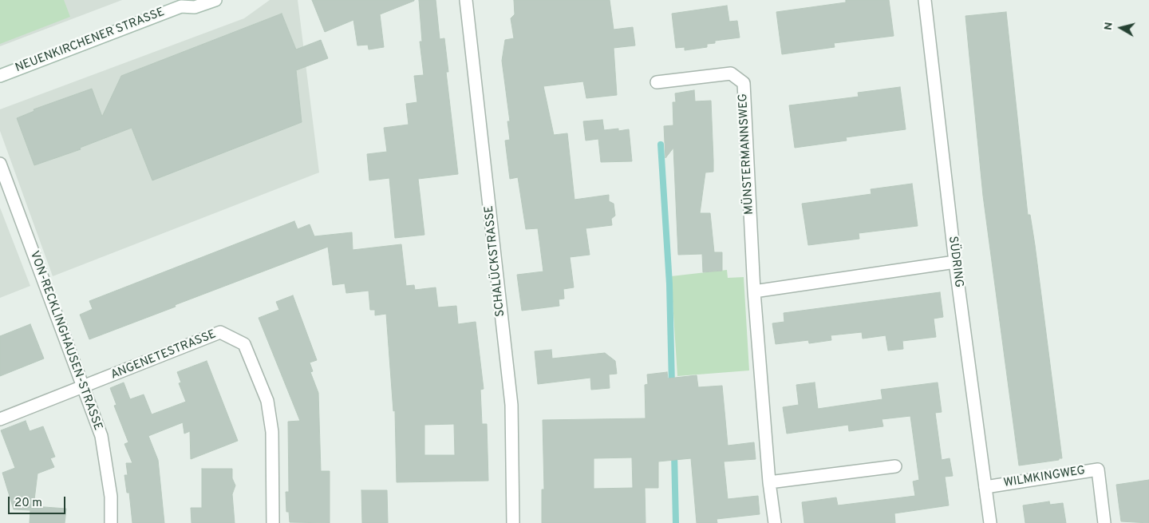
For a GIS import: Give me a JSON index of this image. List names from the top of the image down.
{
  "streets": {
    "street": [
      "NEUENKIRCHENER STRASSE",
      "MÜNSTERMANNSWEG",
      "SCHALÜCKSTRASSE",
      "SÜDRING",
      "VON-RECKLINGHAUSEN-STRASSE",
      "ANGENETESTRASSE",
      "WILMKINGWEG"
    ]
  },
  "crossings": [
    ["SÜDRING", "WILMKINGWEG"],
    ["VON-RECKLINGHAUSEN-STRASSE", "ANGENETESTRASSE"]
  ],
  "scale_bar": "20 m",
  "north": "left"
}
